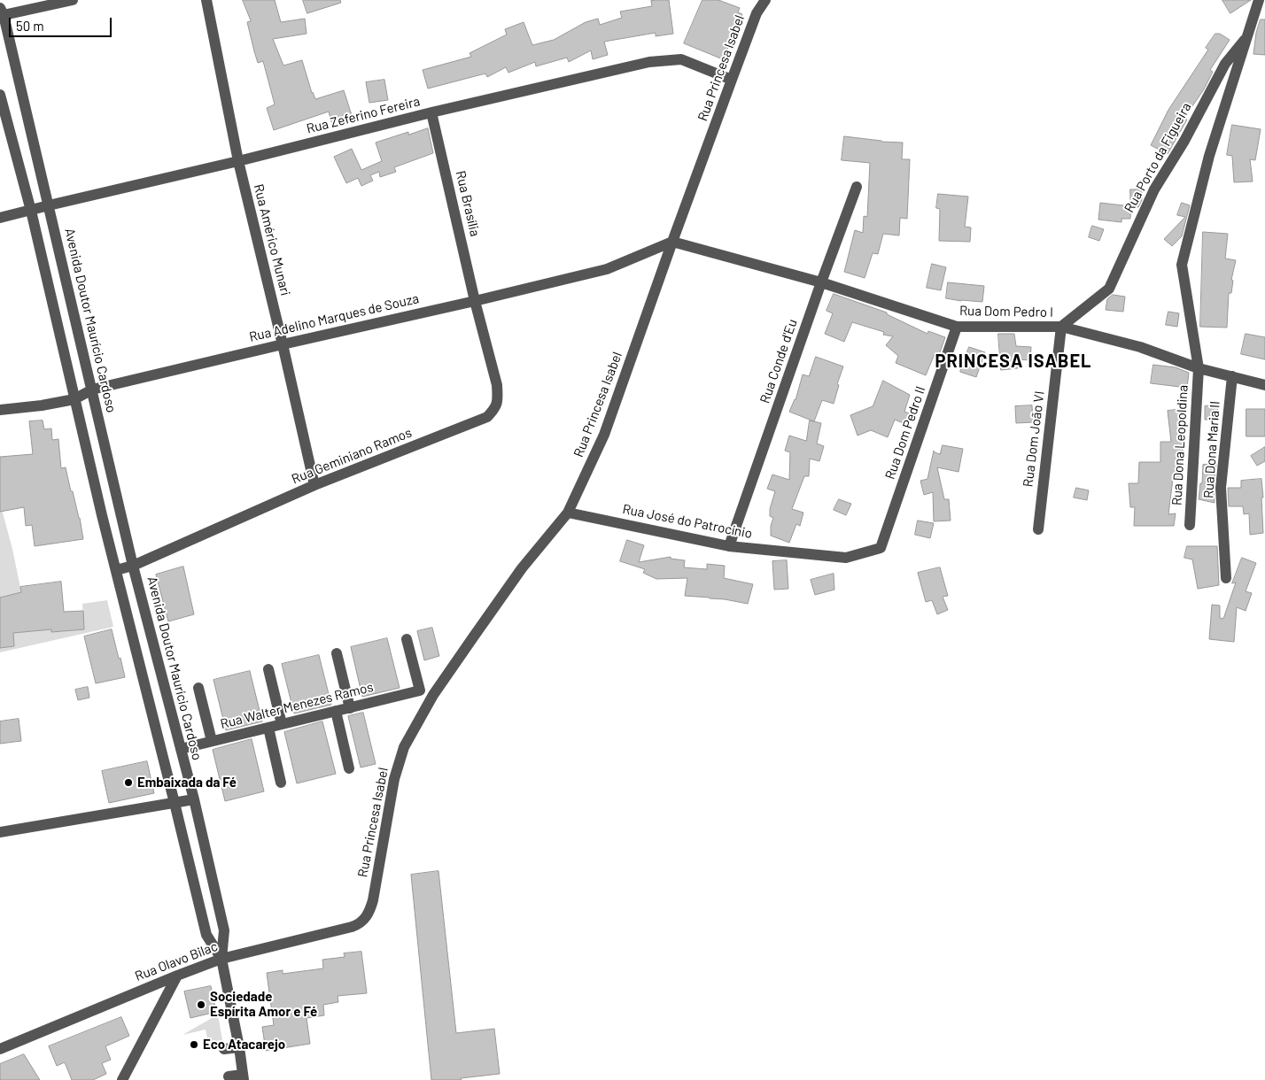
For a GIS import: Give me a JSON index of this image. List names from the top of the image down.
{
  "streets": {
    "street": [
      "Rua Princesa Isabel",
      "Rua Zeferino Fereira",
      "Rua Porto da Figueira",
      "Rua Brasília",
      "Rua Américo Munari",
      "Rua Dom Pedro I",
      "Rua Adelino Marques de Souza",
      "Avenida Doutor Maurício Cardoso",
      "Rua Conde d'Eu",
      "Rua Dom Pedro II",
      "Rua Dom João VI",
      "Rua Dona Leopoldina",
      "Rua Dona Maria II",
      "Rua Geminiano Ramos",
      "Rua José do Patrocínio",
      "Rua Walter Menezes Ramos",
      "Rua Olavo Bilac"
    ]
  },
  "crossings": [
    ["Rua Princesa Isabel", "Rua Zeferino Fereira"],
    ["Rua Princesa Isabel", "Rua Dom Pedro I"],
    ["Rua Princesa Isabel", "Rua Adelino Marques de Souza"],
    ["Rua Princesa Isabel", "Rua José do Patrocínio"],
    ["Rua Princesa Isabel", "Rua Olavo Bilac"],
    ["Rua Zeferino Fereira", "Rua Brasília"],
    ["Rua Zeferino Fereira", "Rua Américo Munari"],
    ["Rua Zeferino Fereira", "Avenida Doutor Maurício Cardoso"],
    ["Rua Porto da Figueira", "Rua Dom Pedro I"],
    ["Rua Porto da Figueira", "Rua Dom João VI"],
    ["Rua Porto da Figueira", "Rua Dona Leopoldina"],
    ["Rua Brasília", "Rua Adelino Marques de Souza"],
    ["Rua Brasília", "Rua Geminiano Ramos"],
    ["Rua Américo Munari", "Rua Adelino Marques de Souza"],
    ["Rua Américo Munari", "Rua Geminiano Ramos"],
    ["Rua Dom Pedro I", "Rua Adelino Marques de Souza"],
    ["Rua Dom Pedro I", "Rua Conde d'Eu"],
    ["Rua Dom Pedro I", "Rua Dom Pedro II"],
    ["Rua Dom Pedro I", "Rua Dom João VI"],
    ["Rua Dom Pedro I", "Rua Dona Leopoldina"],
    ["Rua Dom Pedro I", "Rua Dona Maria II"],
    ["Rua Adelino Marques de Souza", "Avenida Doutor Maurício Cardoso"],
    ["Rua Adelino Marques de Souza", "Rua Geminiano Ramos"],
    ["Avenida Doutor Maurício Cardoso", "Rua Geminiano Ramos"],
    ["Avenida Doutor Maurício Cardoso", "Rua Walter Menezes Ramos"],
    ["Avenida Doutor Maurício Cardoso", "Rua Olavo Bilac"],
    ["Rua Conde d'Eu", "Rua José do Patrocínio"],
    ["Rua Dom Pedro II", "Rua José do Patrocínio"]
  ],
  "districts": ["PRINCESA ISABEL"],
  "places": ["Embaixada da Fé", "Sociedade Espírita Amor e Fé", "Eco Atacarejo"],
  "scale_bar": "50 m"
}
